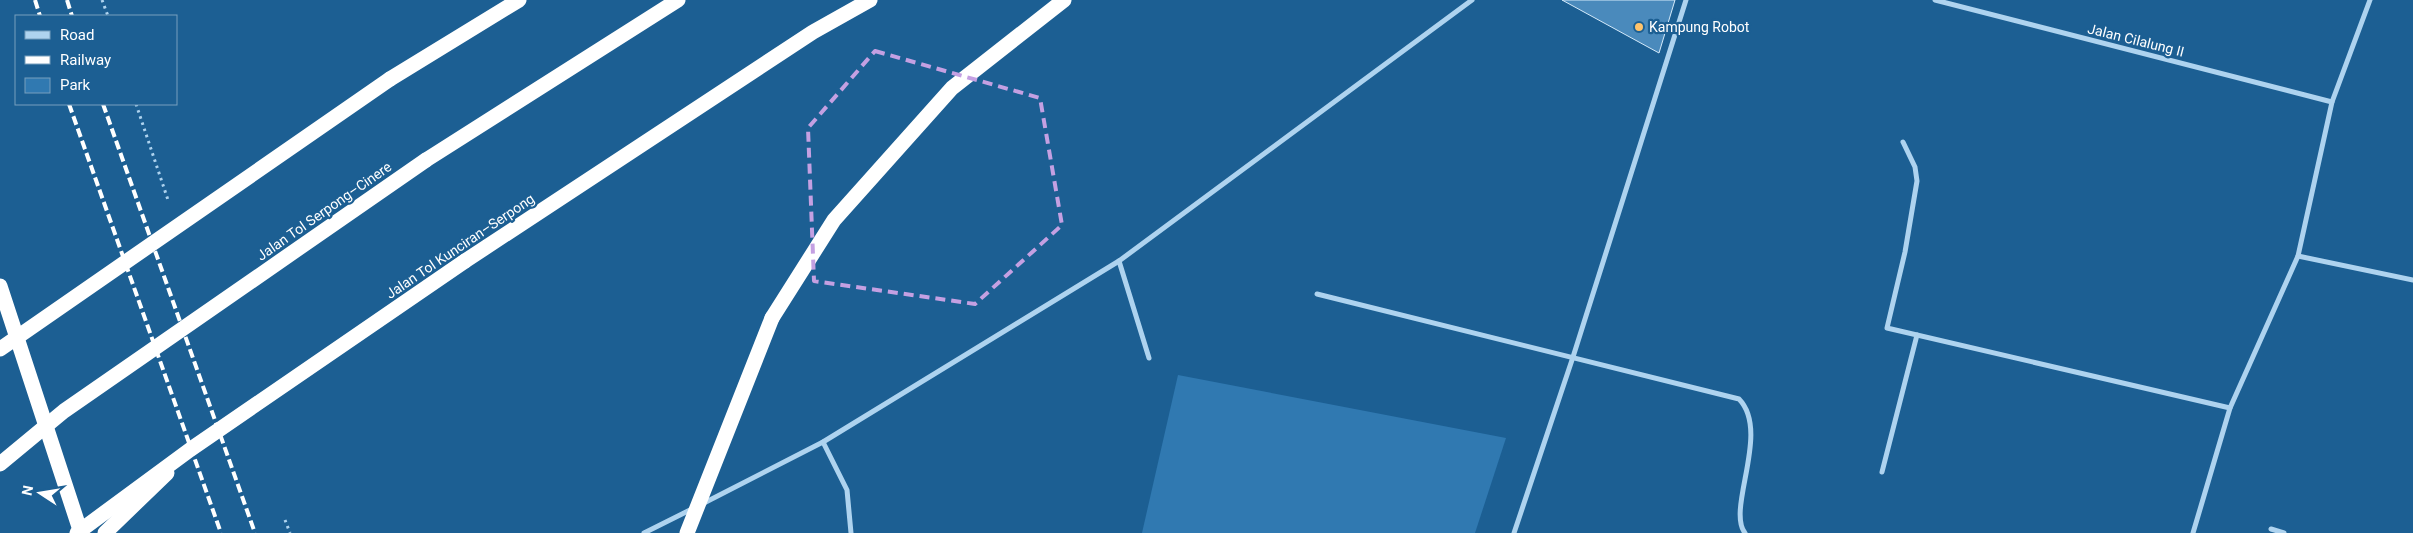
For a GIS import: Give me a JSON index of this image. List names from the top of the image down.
{
  "streets": {
    "highway": ["Jalan Tol Serpong–Cinere", "Jalan Tol Kunciran–Serpong"],
    "street": ["Jalan Cilalung II"]
  },
  "places": ["Kampung Robot"],
  "legend": ["Road", "Railway", "Park"],
  "north": "left"
}
